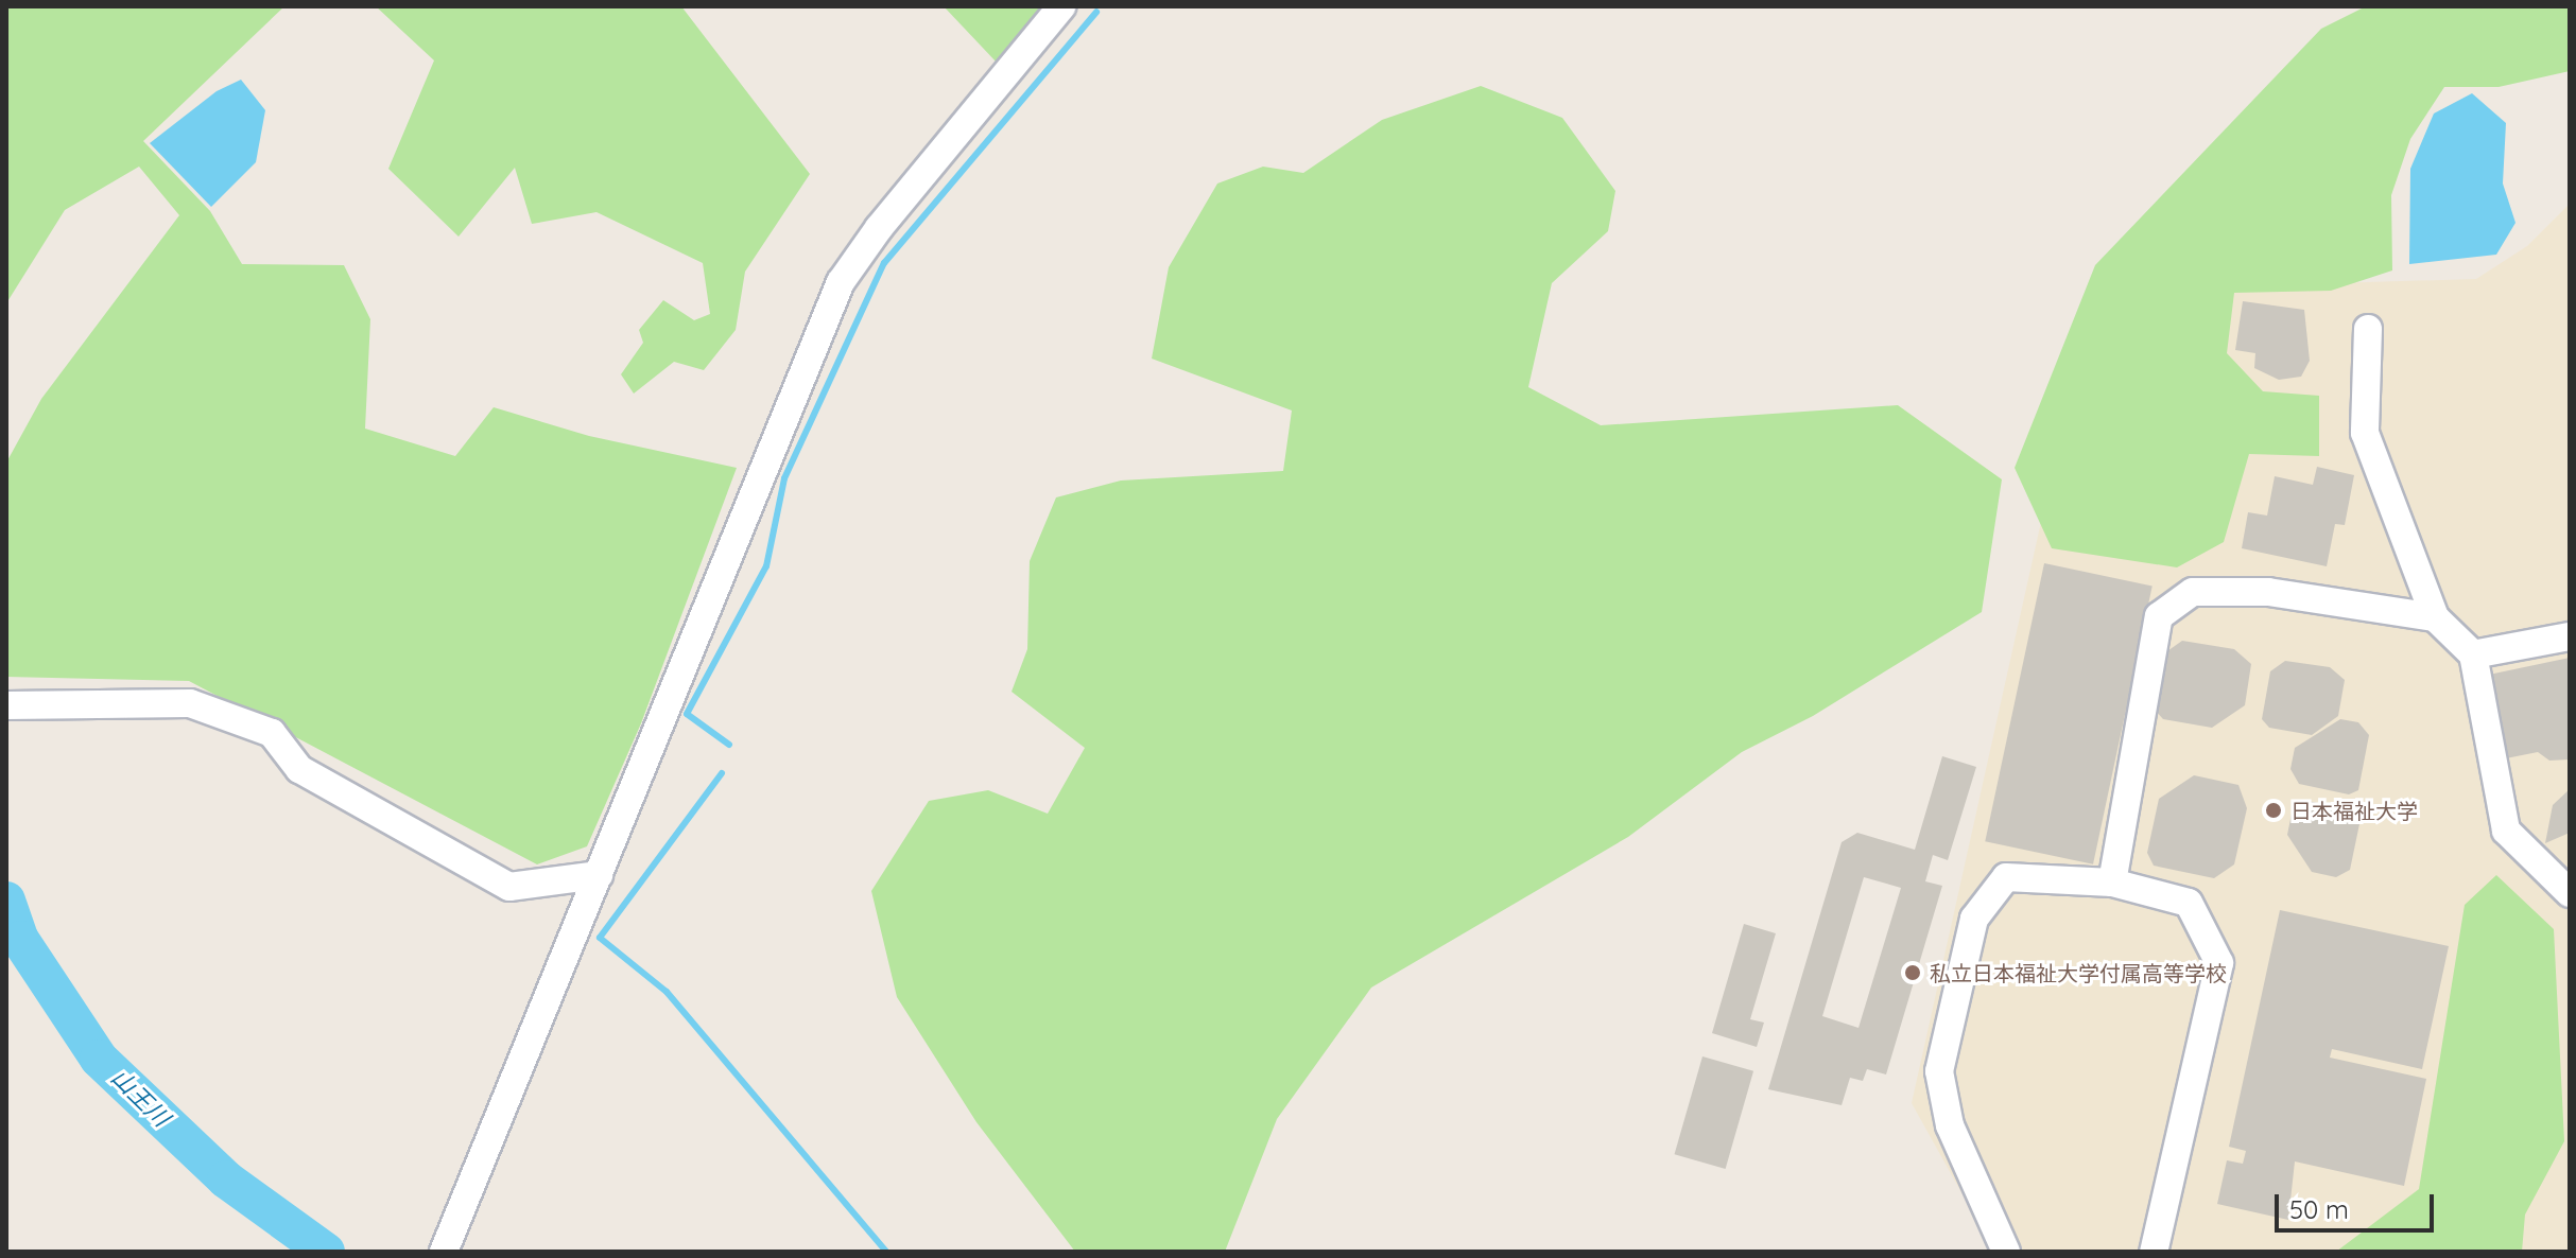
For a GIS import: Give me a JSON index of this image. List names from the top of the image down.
{
  "water": ["山王川"],
  "places": ["日本福祉大学", "私立日本福祉大学付属高等学校"],
  "scale_bar": "50 m"
}
